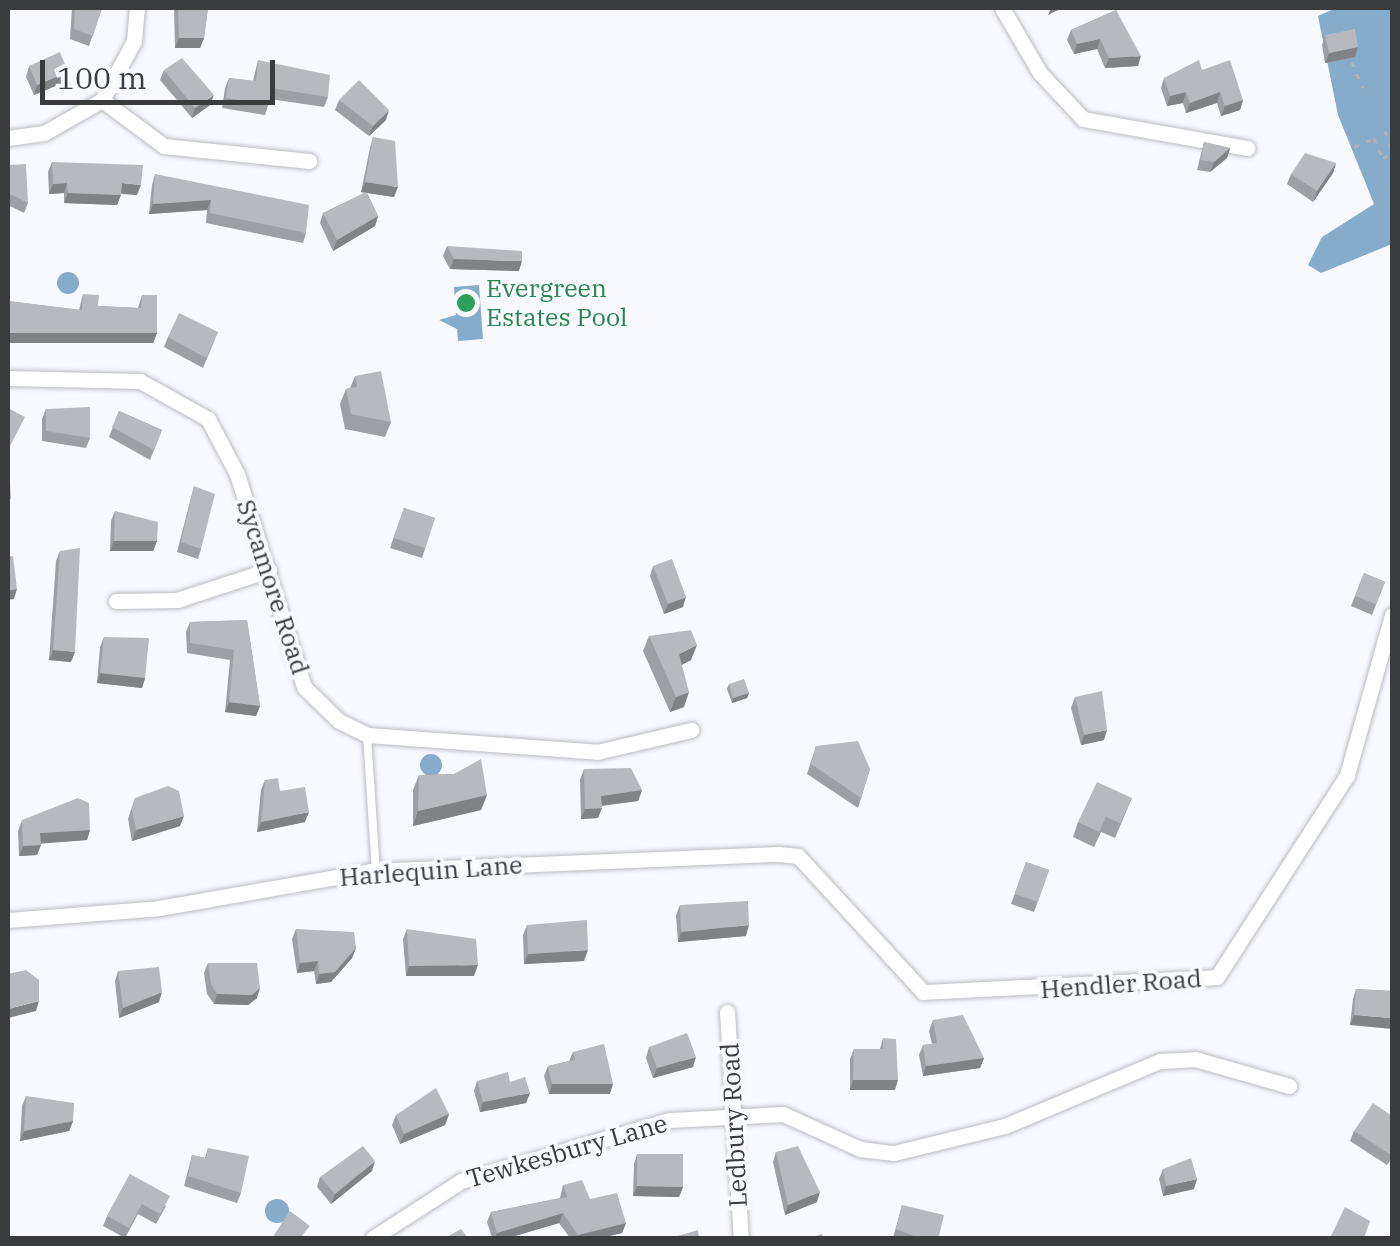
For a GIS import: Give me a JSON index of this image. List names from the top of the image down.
{
  "streets": {
    "street": [
      "Sycamore Road",
      "Harlequin Lane",
      "Hendler Road",
      "Ledbury Road",
      "Tewkesbury Lane"
    ]
  },
  "crossings": [
    ["Harlequin Lane", "Hendler Road"],
    ["Ledbury Road", "Tewkesbury Lane"]
  ],
  "places": ["Evergreen Estates Pool"],
  "scale_bar": "100 m"
}
